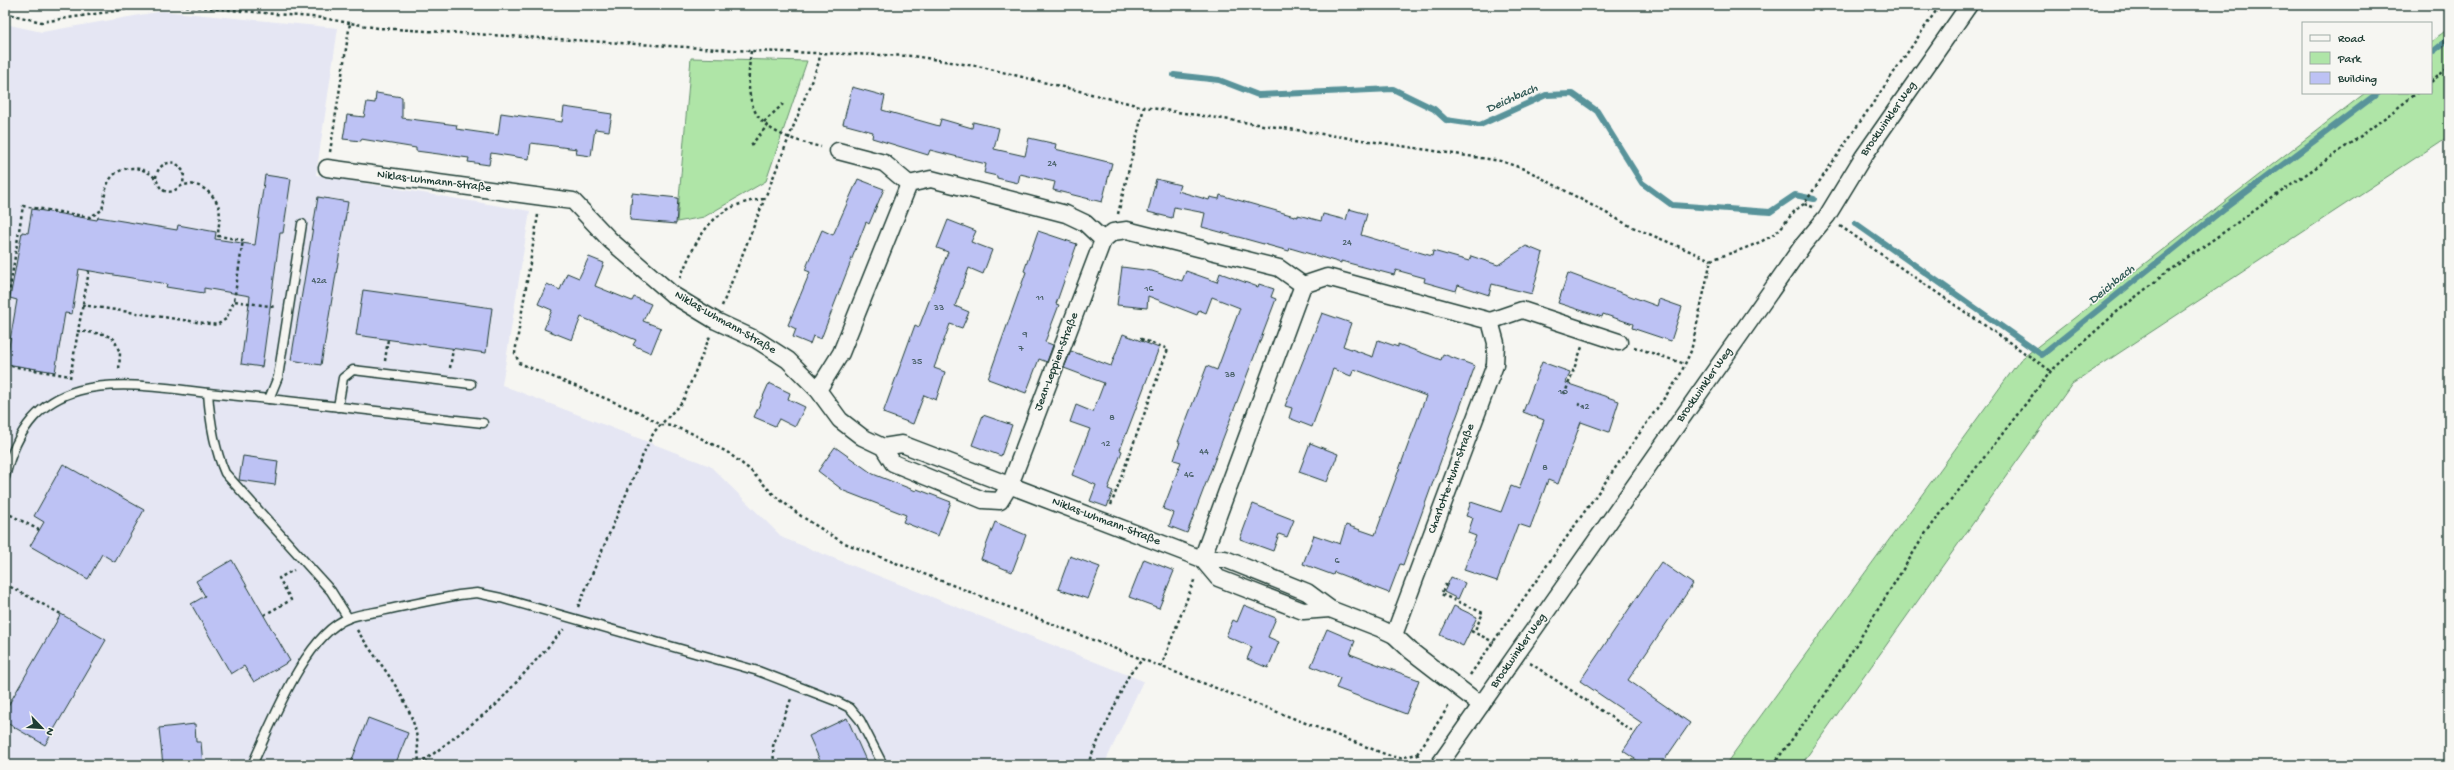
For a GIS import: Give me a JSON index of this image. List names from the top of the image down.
{
  "streets": {
    "street": [
      "Brockwinkler Weg",
      "Niklas-Luhmann-Straße",
      "Jean-Leppien-Straße",
      "Charlotte-Huhn-Straße"
    ]
  },
  "crossings": [
    ["Brockwinkler Weg", "Niklas-Luhmann-Straße"],
    ["Niklas-Luhmann-Straße", "Jean-Leppien-Straße"],
    ["Niklas-Luhmann-Straße", "Charlotte-Huhn-Straße"]
  ],
  "water": ["Deichbach"],
  "house_numbers": [
    "24",
    "24",
    "42a",
    "16",
    "11",
    "33",
    "9",
    "7",
    "35",
    "38",
    "10",
    "12",
    "8",
    "12",
    "44",
    "8",
    "46",
    "6"
  ],
  "legend": ["Road", "Park", "Building"],
  "north": "bottom right"
}
